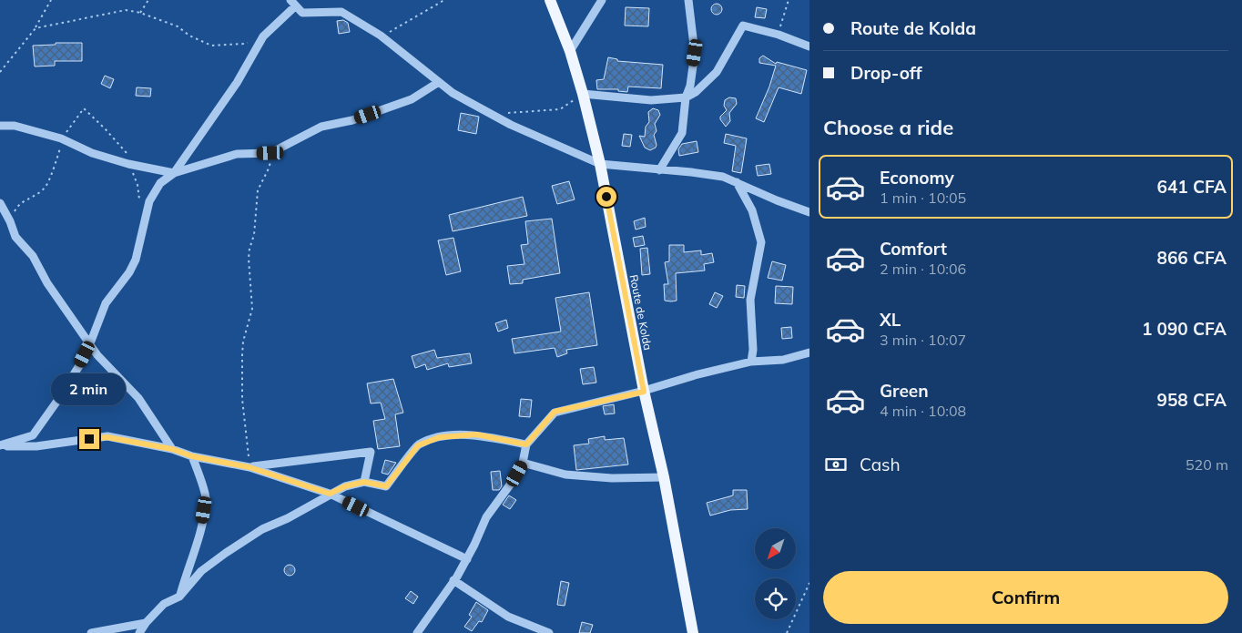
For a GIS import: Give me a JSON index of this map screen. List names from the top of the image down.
{
  "streets": {
    "main road": ["Route de Kolda"]
  },
  "north": "bottom left",
  "page": {
    "banner": ["Route de Kolda", "Drop-off"],
    "heading": "Choose a ride",
    "list": [
      {
        "name": "Economy",
        "note": "1 min · 10:05",
        "value": "641 CFA"
      },
      {
        "name": "Comfort",
        "note": "2 min · 10:06",
        "value": "866 CFA"
      },
      {
        "name": "XL",
        "note": "3 min · 10:07",
        "value": "1 090 CFA"
      },
      {
        "name": "Green",
        "note": "4 min · 10:08",
        "value": "958 CFA"
      }
    ],
    "bubble": "2 min",
    "pay": ["Cash", "520 m"],
    "buttons": "Confirm"
  }
}
